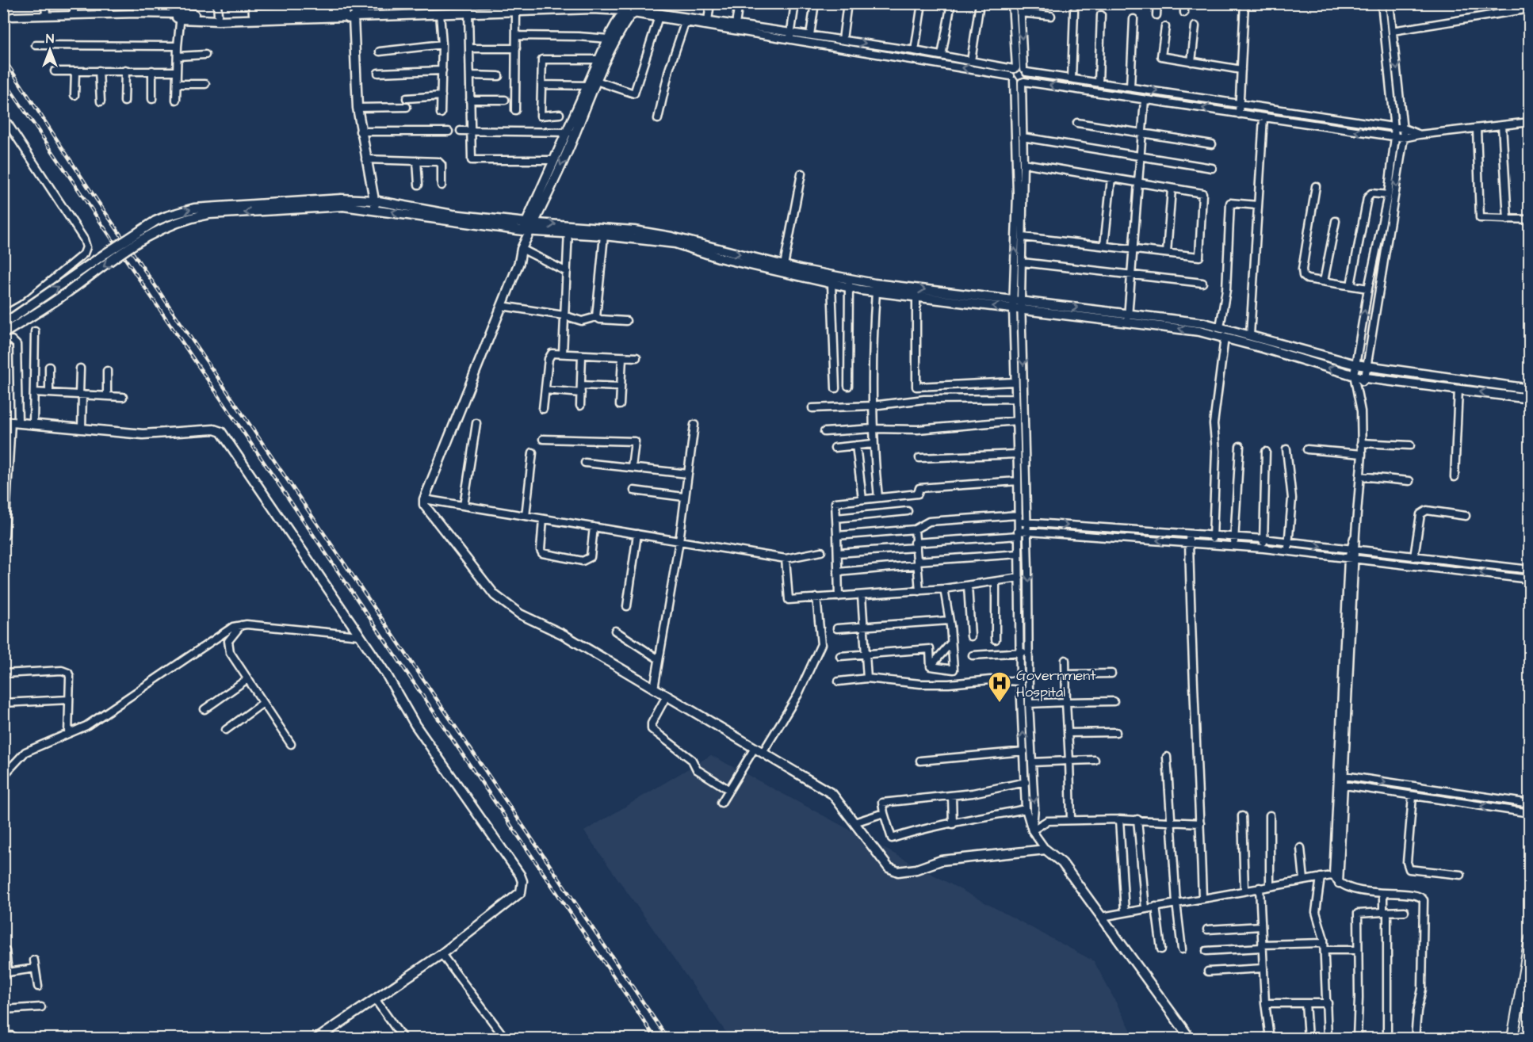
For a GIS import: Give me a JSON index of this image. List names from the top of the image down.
{
  "places": {
    "hospital": ["Government Hospital"]
  },
  "north": "top"
}
